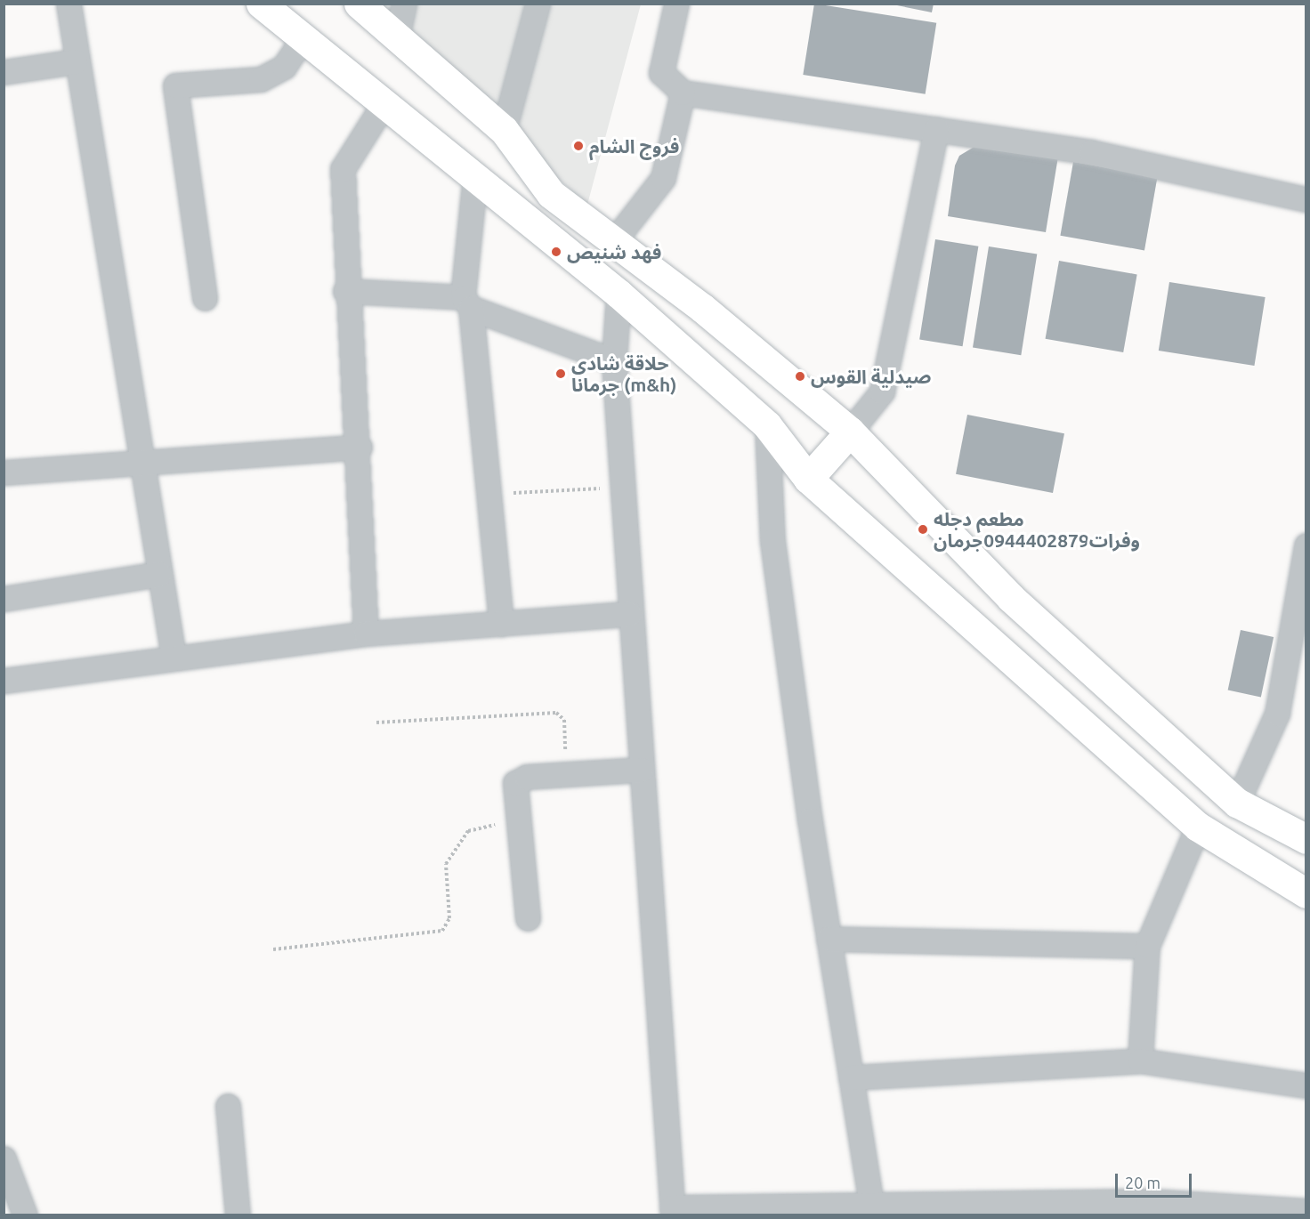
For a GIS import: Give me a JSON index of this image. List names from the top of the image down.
{
  "places": [
    "فروج الشام",
    "فهد شنيص",
    "حلاقة شادي جرمانا (m&h)",
    "صيدلية القوس",
    "مطعم دجله وفرات0944402879جرمان"
  ],
  "scale_bar": "20 m"
}
